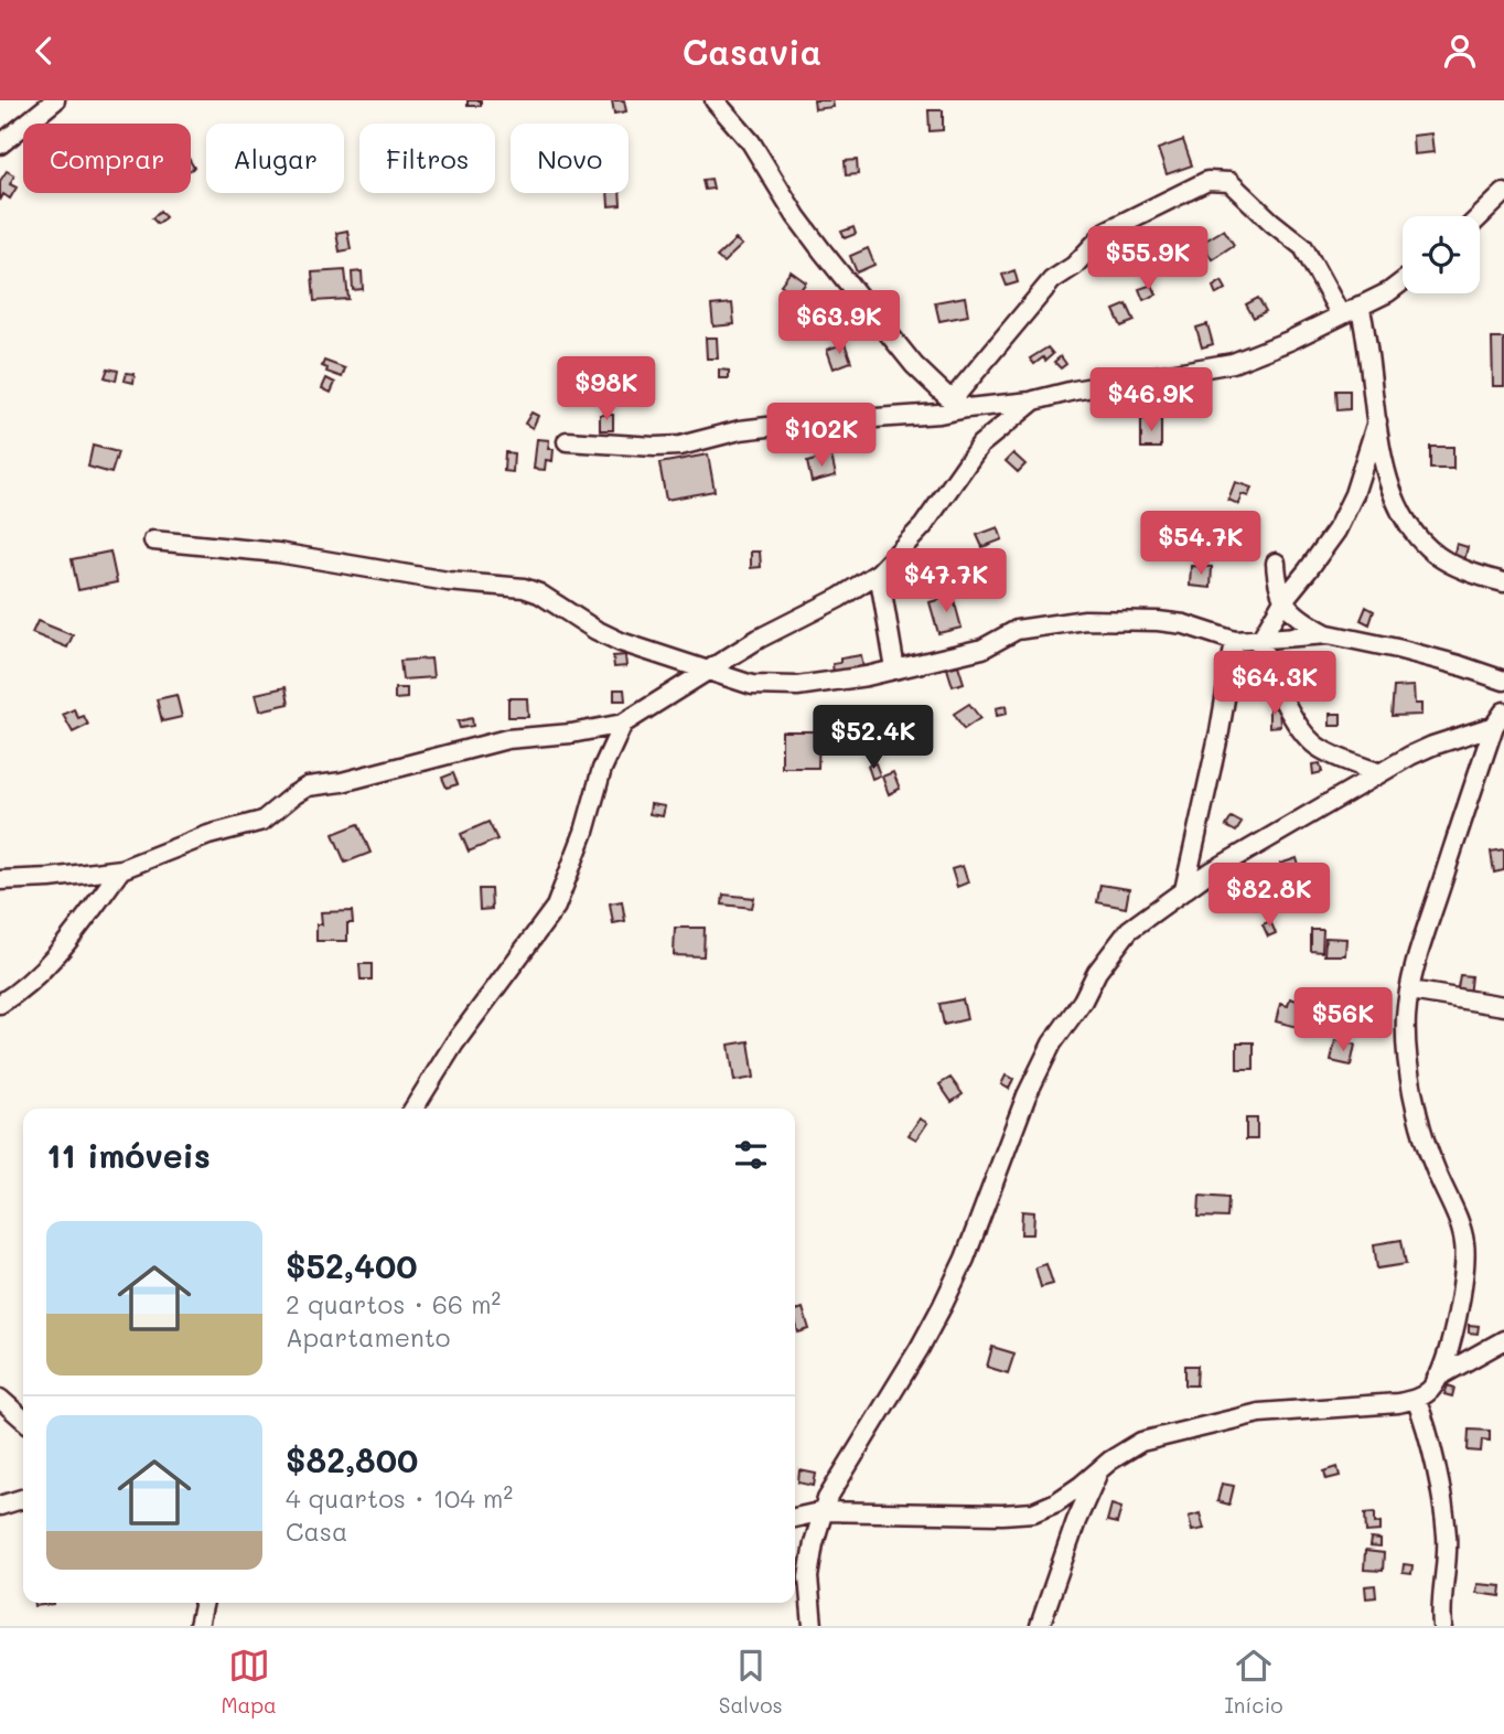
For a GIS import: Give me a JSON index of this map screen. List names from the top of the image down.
{
  "page": {
    "header": "Casavia",
    "chip": [
      "Comprar",
      "Alugar",
      "Filtros",
      "Novo"
    ],
    "price": [
      "$55.9K",
      "$63.9K",
      "$98K",
      "$46.9K",
      "$102K",
      "$54.7K",
      "$47.7K",
      "$64.3K",
      "$52.4K",
      "$82.8K",
      "$56K"
    ],
    "heading": "11 imóveis",
    "list": [
      {
        "name": "$52,400",
        "note": "2 quartos · 66 m² · Apartamento"
      },
      {
        "name": "$82,800",
        "note": "4 quartos · 104 m² · Casa"
      }
    ],
    "tabs": ["Mapa", "Salvos", "Início"]
  }
}
